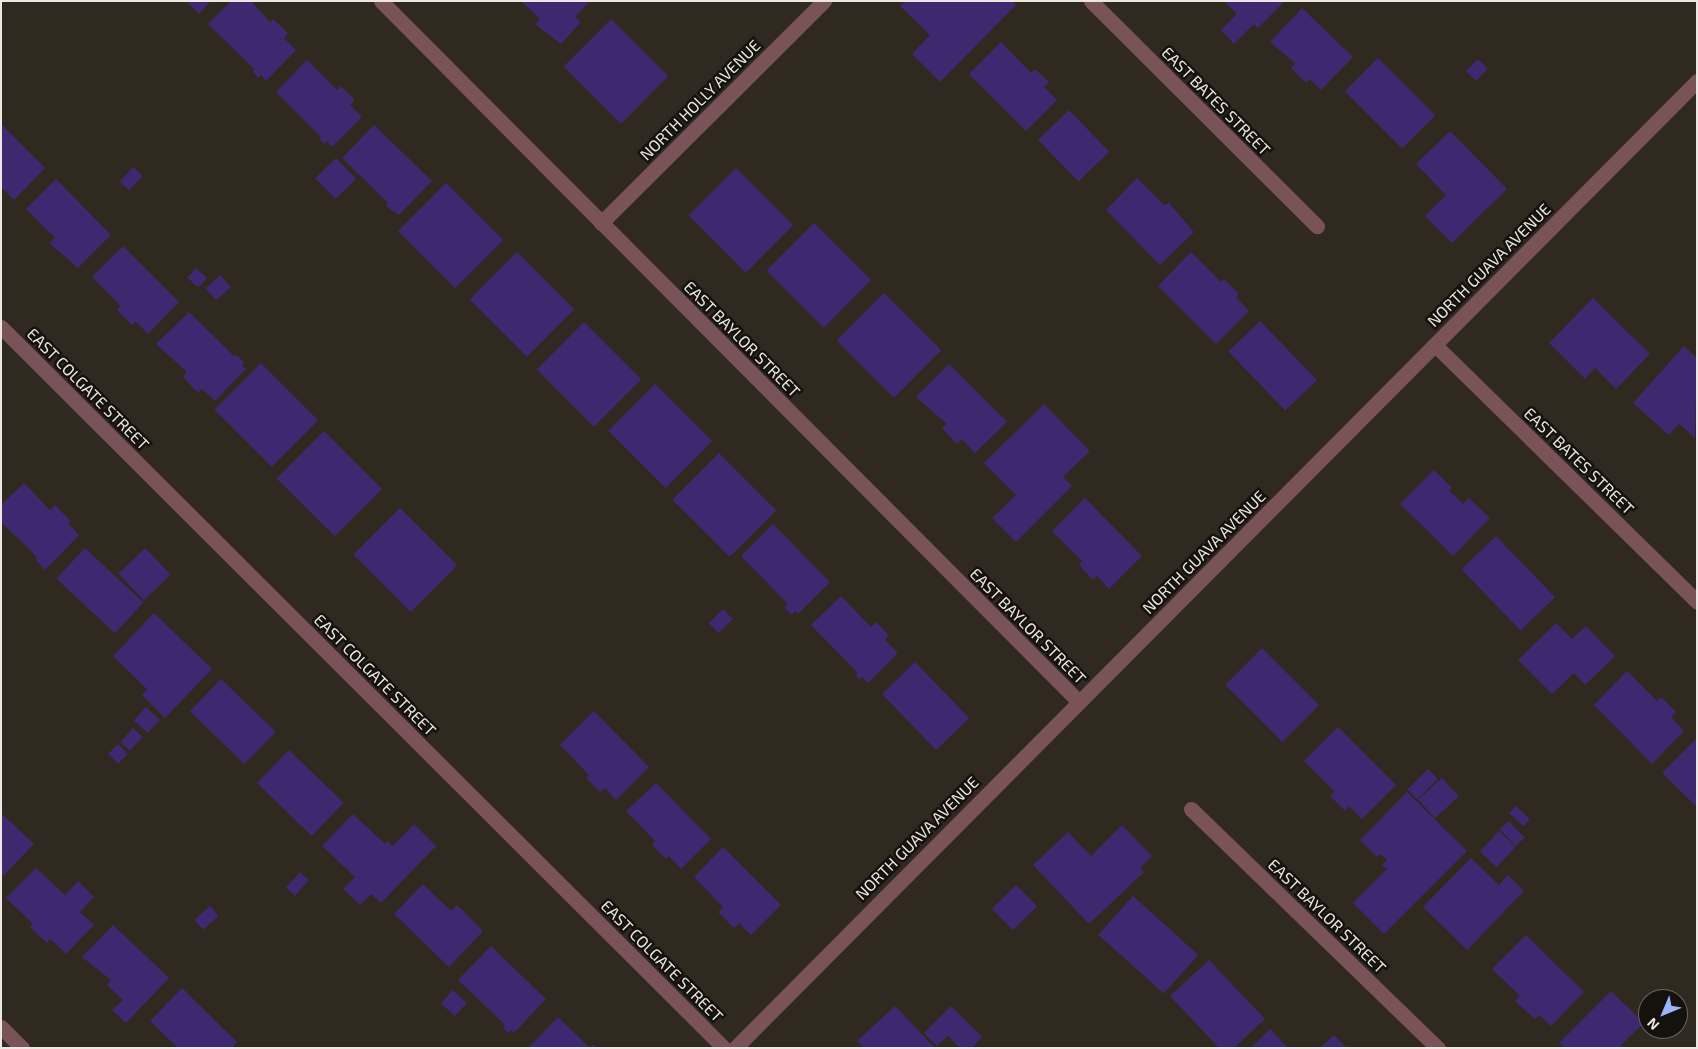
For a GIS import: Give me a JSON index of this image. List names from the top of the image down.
{
  "streets": {
    "street": [
      "NORTH HOLLY AVENUE",
      "EAST BATES STREET",
      "NORTH GUAVA AVENUE",
      "EAST BAYLOR STREET",
      "EAST COLGATE STREET"
    ]
  },
  "crossings": [
    ["NORTH HOLLY AVENUE", "EAST BAYLOR STREET"],
    ["EAST BATES STREET", "NORTH GUAVA AVENUE"],
    ["NORTH GUAVA AVENUE", "EAST BAYLOR STREET"]
  ],
  "north": "bottom left"
}
